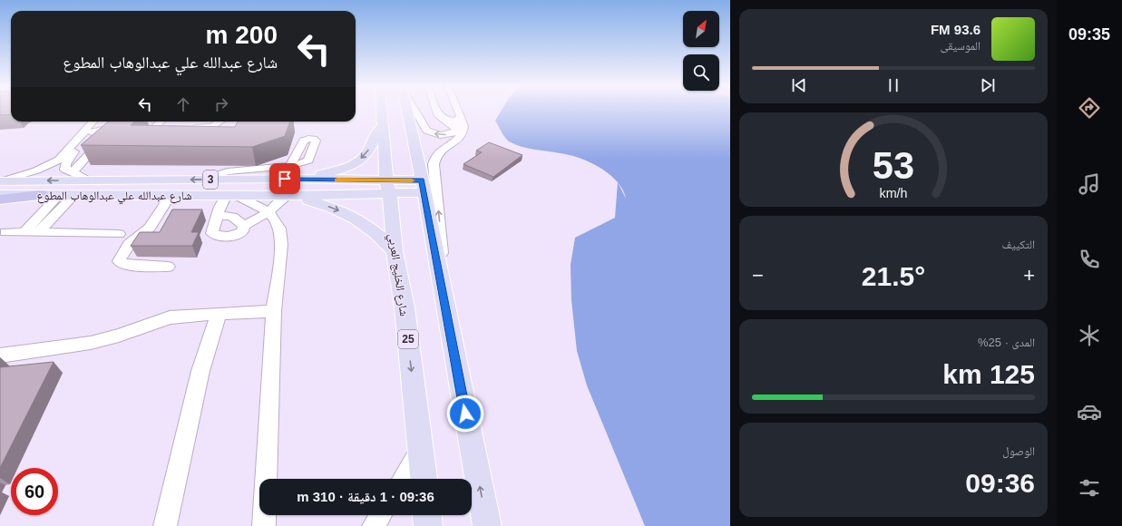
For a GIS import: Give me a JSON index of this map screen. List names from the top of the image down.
{
  "streets": {
    "main road": [
      "3",
      "شارع عبدالله علي عبدالوهاب المطوع",
      "شارع الخليج العربي",
      "25"
    ]
  },
  "crossings": [
    ["شارع عبدالله علي عبدالوهاب المطوع", "شارع الخليج العربي"]
  ],
  "north": "top right",
  "page": {
    "tabs": "09:35",
    "turn": ["200 m", "شارع عبدالله علي عبدالوهاب المطوع"],
    "song": ["93.6 FM", "الموسيقى"],
    "tile": [
      "التكييف",
      ["المدى · 25%", "125 km"],
      ["الوصول", "09:36"]
    ],
    "heat": ["−", "21.5°", "+"],
    "limit": "60",
    "trip": "09:36 · 1 دقيقة · 310 m",
    "gauge": ["53", "km/h"]
  }
}
